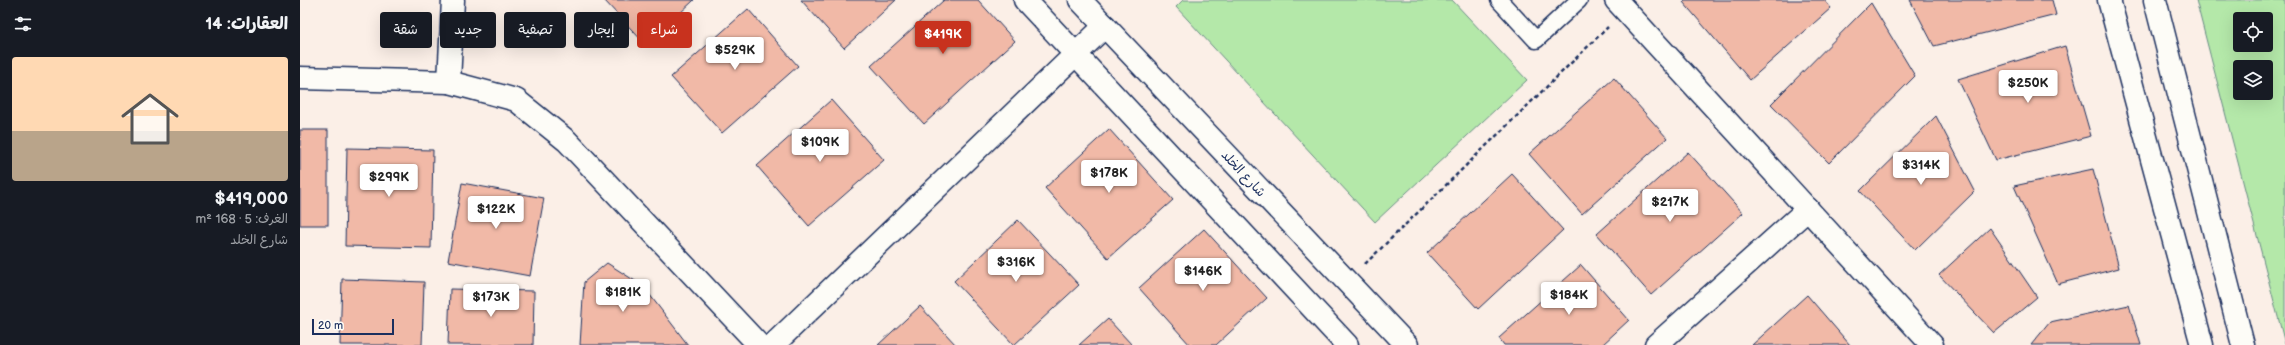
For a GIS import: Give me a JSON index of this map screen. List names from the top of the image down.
{
  "streets": {
    "street": ["شارع الخلد"]
  },
  "scale_bar": "20 m",
  "page": {
    "heading": "العقارات: 14",
    "chip": [
      "شراء",
      "إيجار",
      "تصفية",
      "جديد",
      "شقة"
    ],
    "price": [
      "$419K",
      "$529K",
      "$250K",
      "$109K",
      "$314K",
      "$178K",
      "$299K",
      "$217K",
      "$122K",
      "$316K",
      "$146K",
      "$181K",
      "$184K",
      "$173K"
    ],
    "list": [
      {
        "name": "$419,000",
        "note": "الغرف: 5 · 168 m² · شارع الخلد"
      }
    ],
    "scale": "20 m"
  }
}
